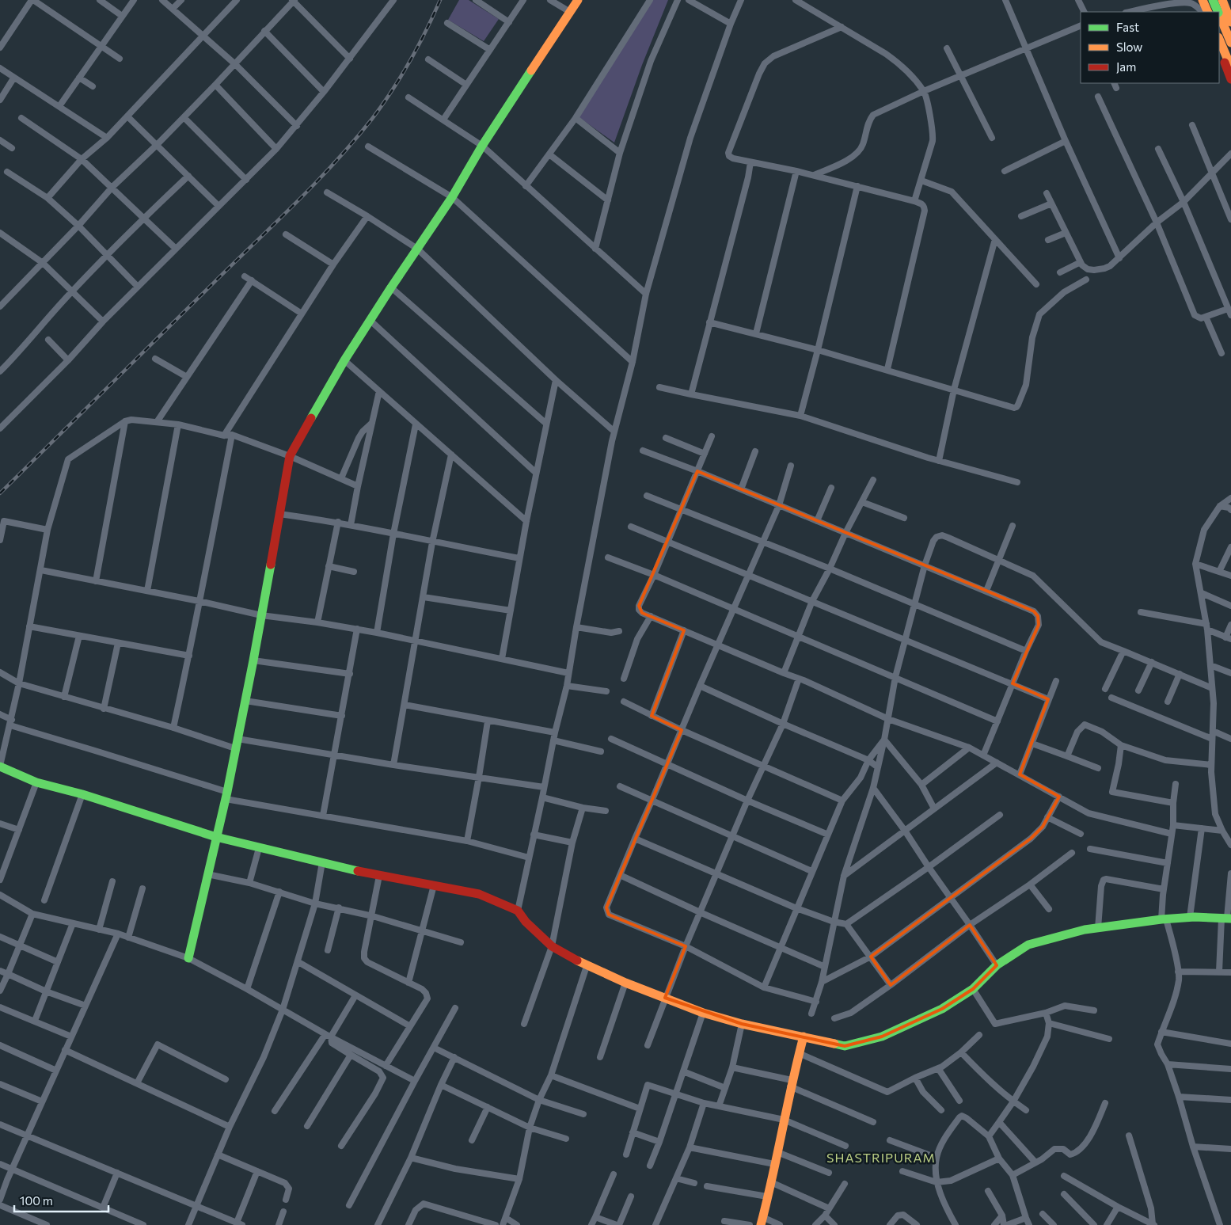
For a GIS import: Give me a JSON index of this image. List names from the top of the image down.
{
  "districts": ["SHASTRIPURAM"],
  "legend": ["Fast", "Slow", "Jam"],
  "scale_bar": "100 m"
}
